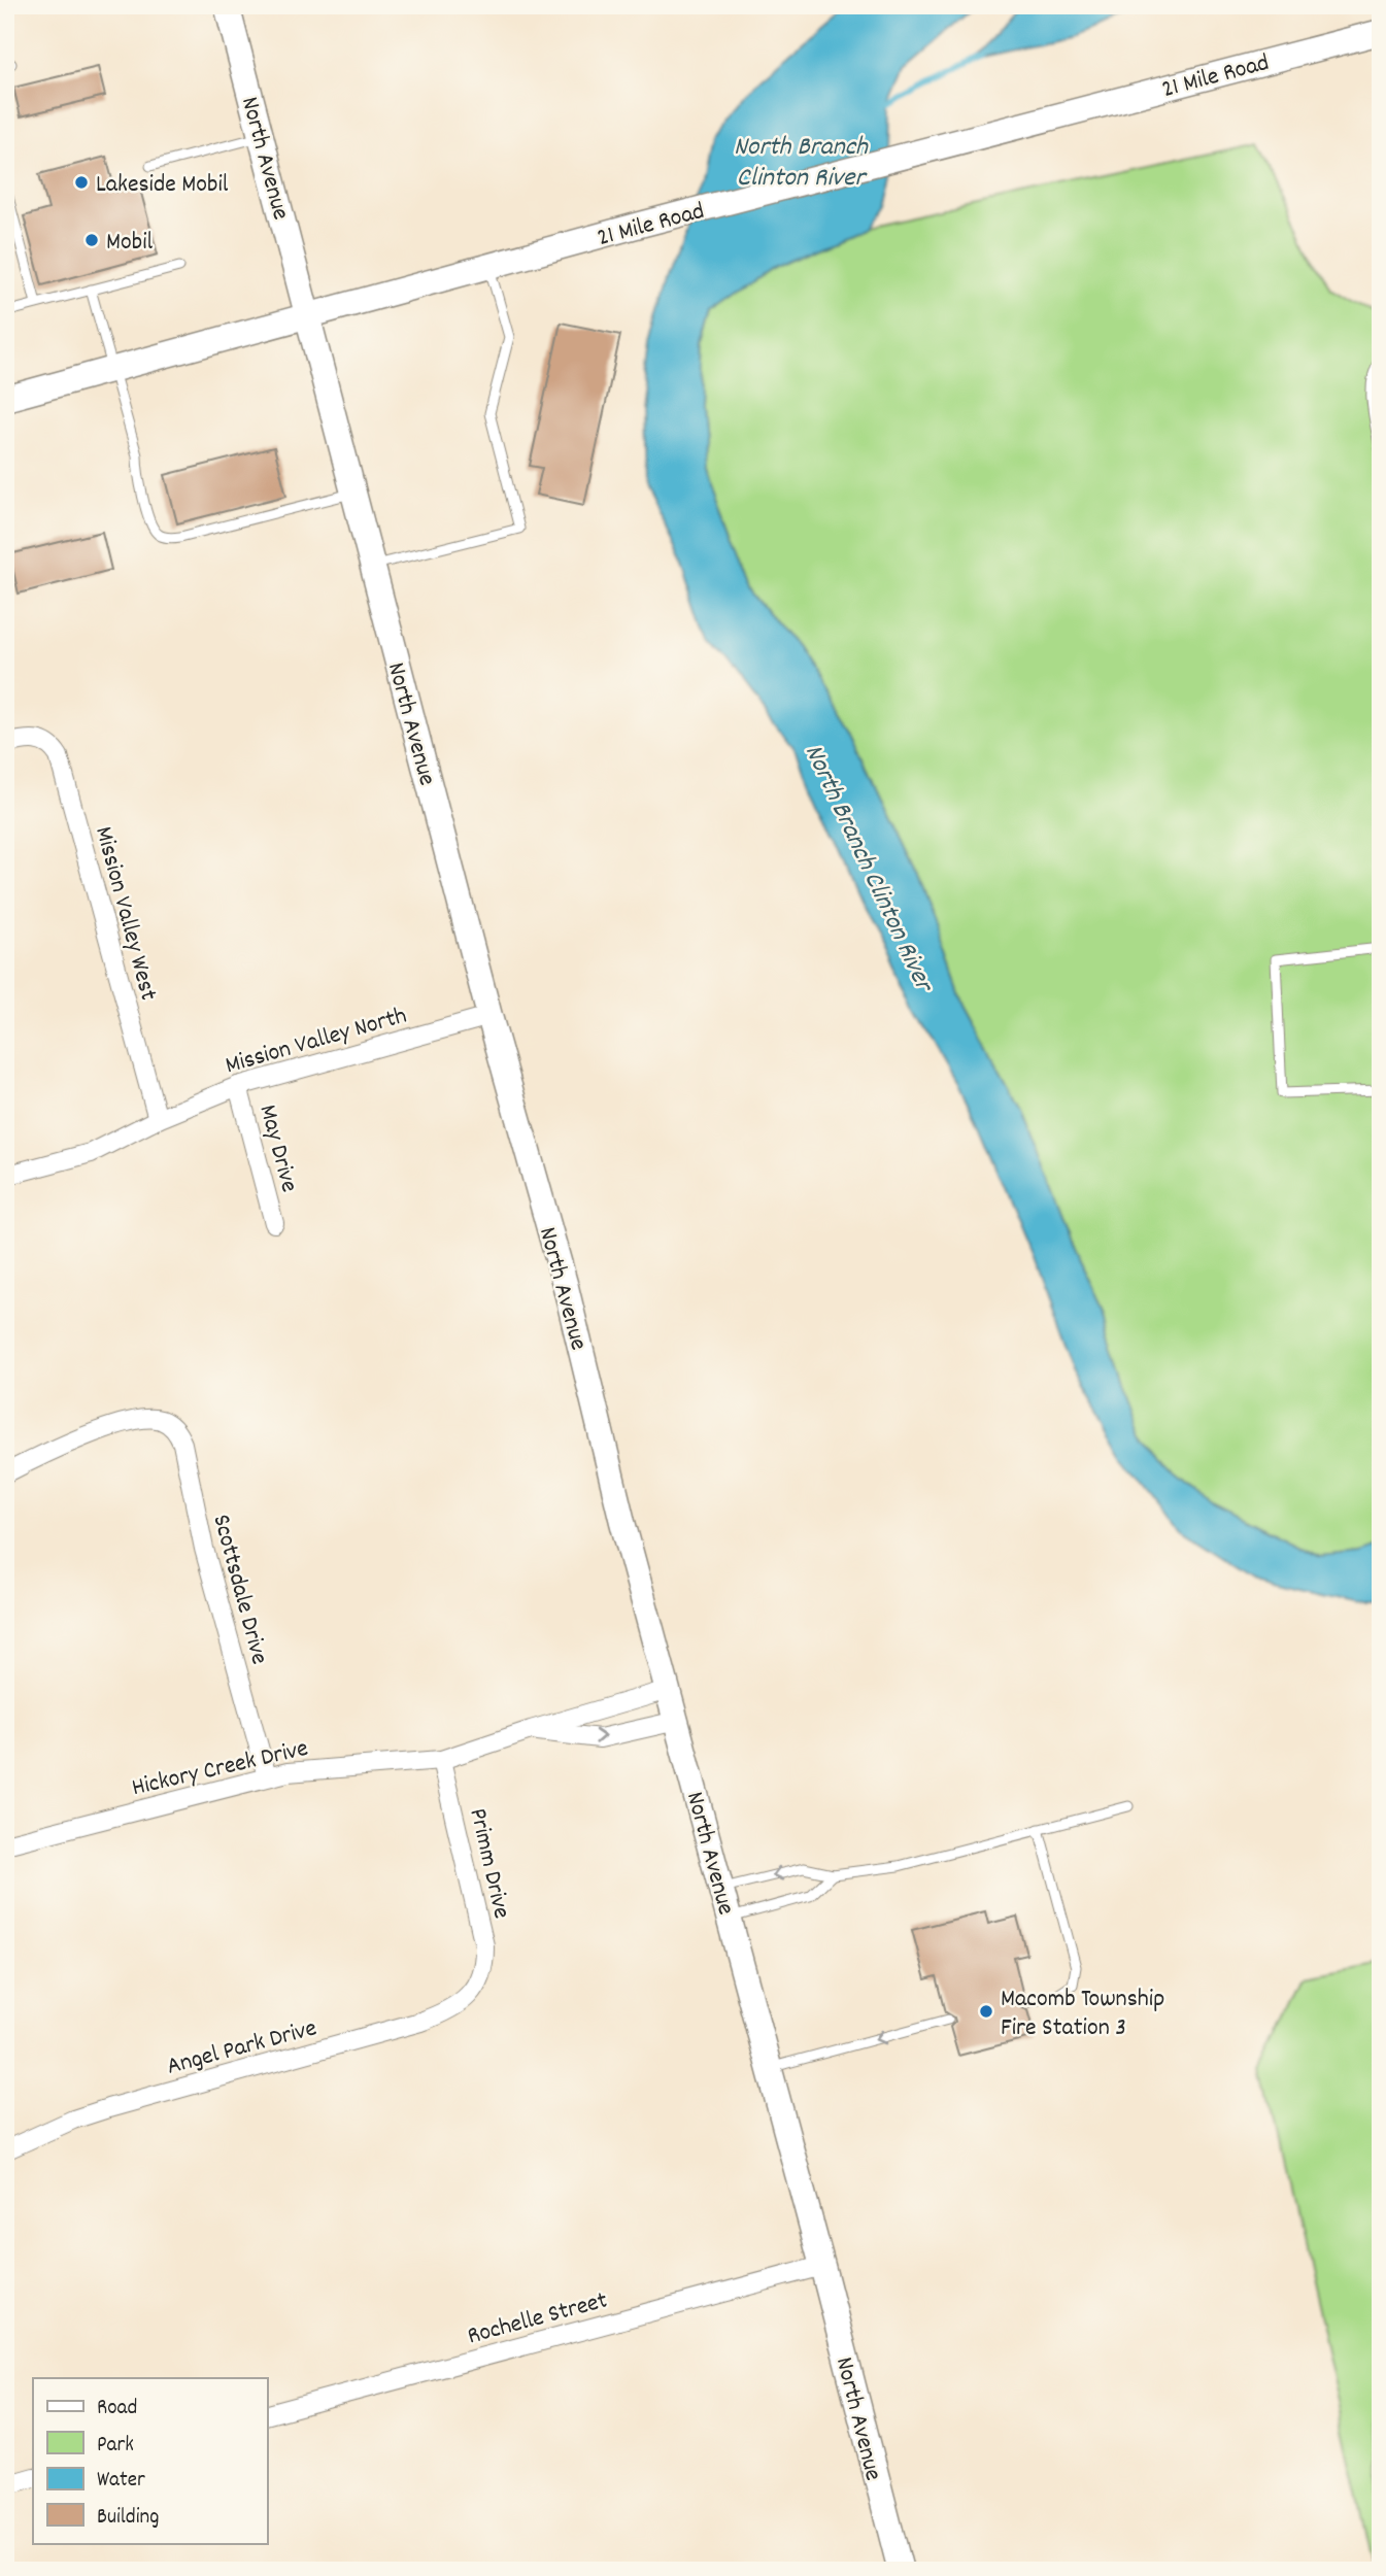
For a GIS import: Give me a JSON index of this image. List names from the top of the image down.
{
  "streets": {
    "street": [
      "21 Mile Road",
      "North Avenue",
      "Mission Valley West",
      "Mission Valley North",
      "May Drive",
      "Scottsdale Drive",
      "Hickory Creek Drive",
      "Primm Drive",
      "Angel Park Drive",
      "Rochelle Street"
    ]
  },
  "crossings": [
    ["21 Mile Road", "North Avenue"],
    ["North Avenue", "Mission Valley North"],
    ["North Avenue", "Hickory Creek Drive"],
    ["North Avenue", "Rochelle Street"],
    ["Mission Valley West", "Mission Valley North"],
    ["Mission Valley North", "May Drive"],
    ["Scottsdale Drive", "Hickory Creek Drive"],
    ["Hickory Creek Drive", "Primm Drive"],
    ["Primm Drive", "Angel Park Drive"]
  ],
  "water": ["North Branch Clinton River"],
  "places": ["Lakeside Mobil", "Mobil", "Macomb Township Fire Station 3"],
  "legend": [
    "Road",
    "Park",
    "Water",
    "Building"
  ]
}
